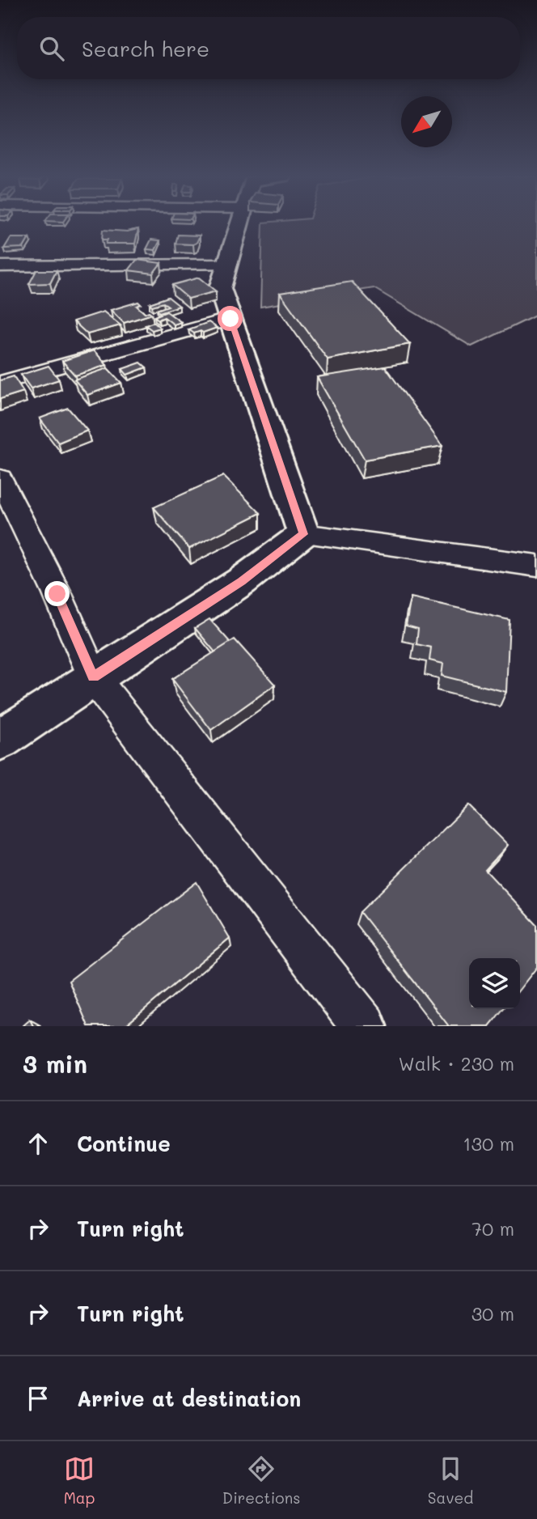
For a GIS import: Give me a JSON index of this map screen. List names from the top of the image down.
{
  "north": "bottom left",
  "page": {
    "search": "Search here",
    "heading": ["3 min", "Walk · 230 m"],
    "list": [
      ["Continue", "130 m"],
      ["Turn right", "70 m"],
      ["Turn right", "30 m"],
      "Arrive at destination"
    ],
    "nav": ["Map", "Directions", "Saved"]
  }
}
